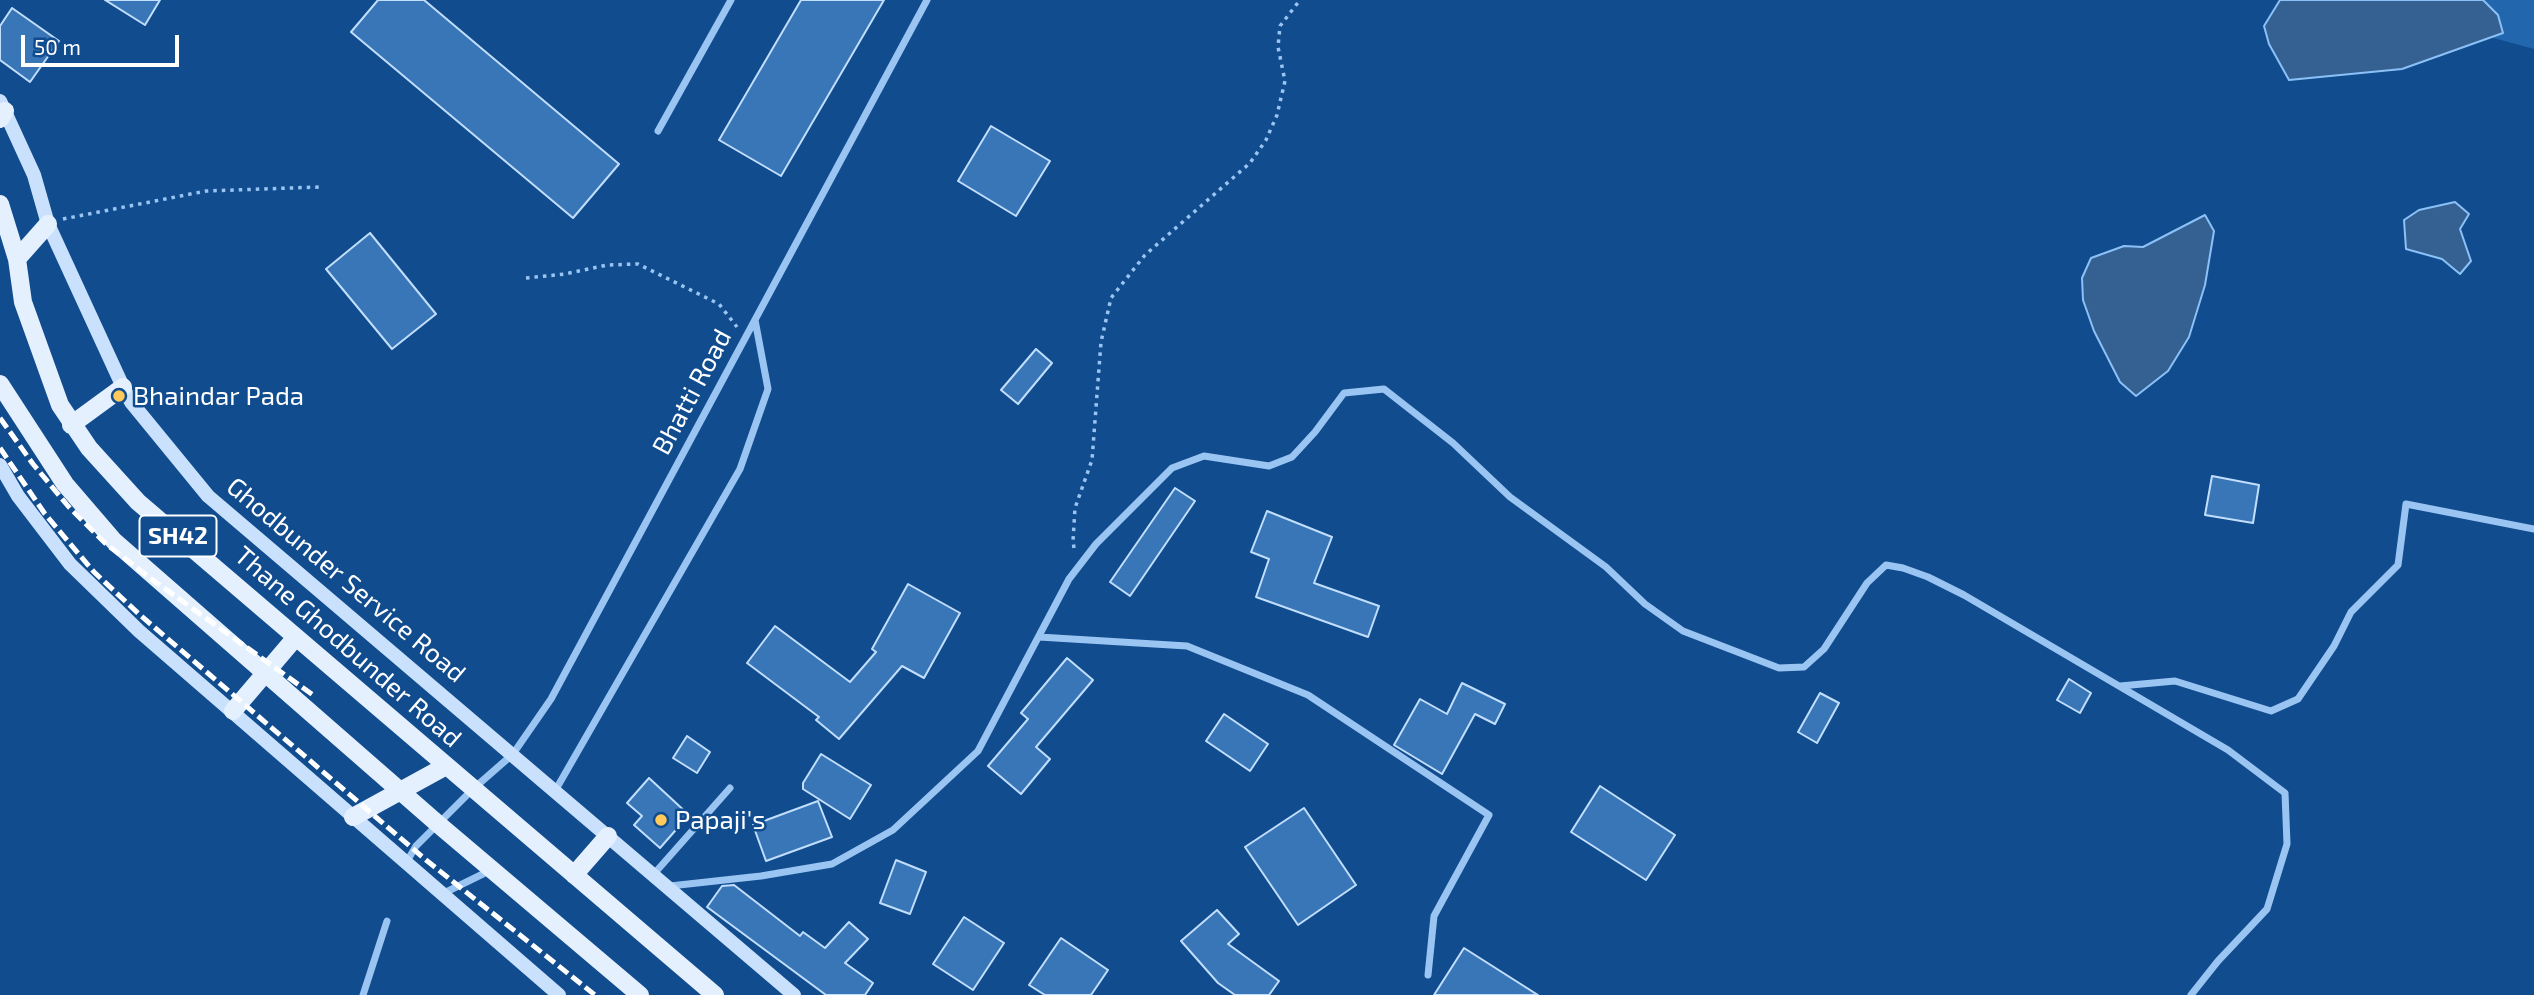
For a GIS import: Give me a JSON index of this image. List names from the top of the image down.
{
  "streets": {
    "main road": ["SH42", "Thane Ghodbunder Road"],
    "street": ["Bhatti Road", "Ghodbunder Service Road"]
  },
  "crossings": [
    ["Bhatti Road", "SH42"],
    ["Bhatti Road", "Ghodbunder Service Road"],
    ["Bhatti Road", "Thane Ghodbunder Road"]
  ],
  "places": ["Bhaindar Pada", "Papaji's"],
  "scale_bar": "50 m"
}
